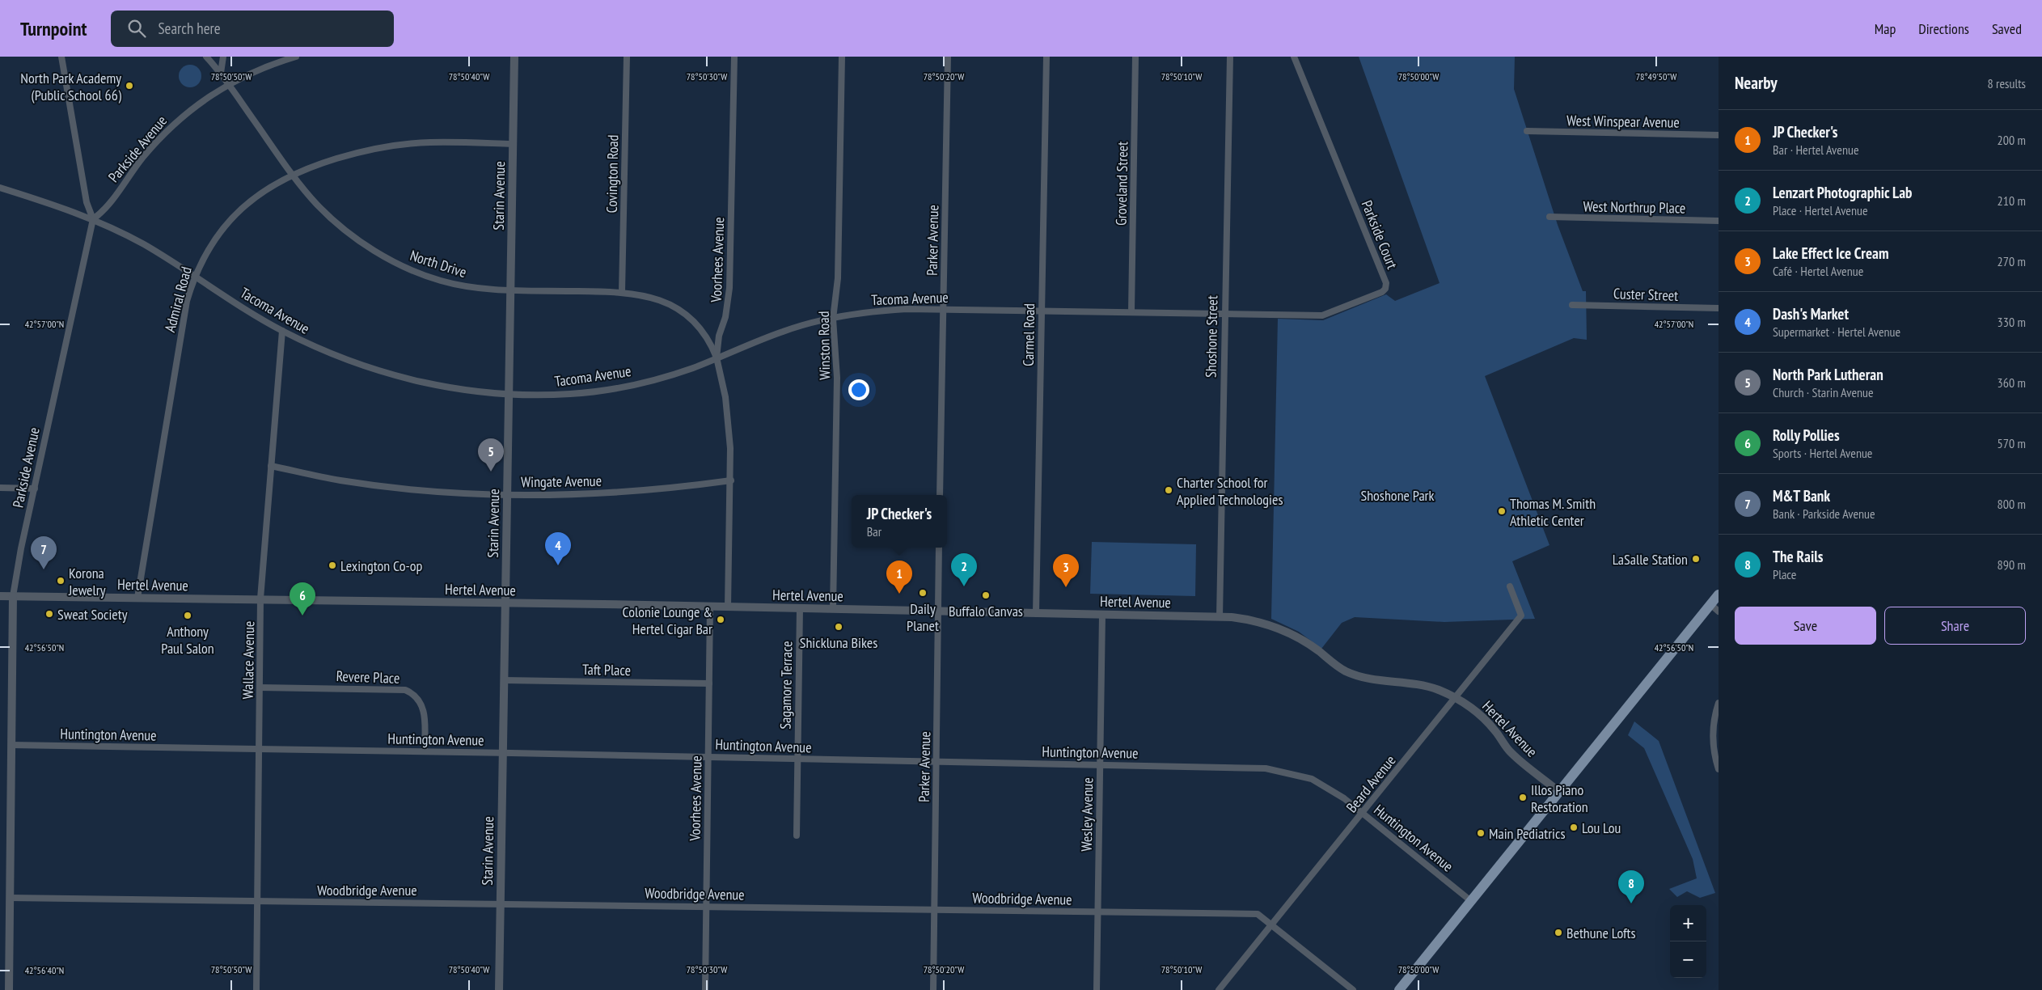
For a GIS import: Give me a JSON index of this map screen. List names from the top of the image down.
{
  "streets": {
    "street": [
      "West Winspear Avenue",
      "Parkside Avenue",
      "Covington Road",
      "Groveland Street",
      "Starin Avenue",
      "West Northrup Place",
      "Parkside Court",
      "Parker Avenue",
      "Voorhees Avenue",
      "North Drive",
      "Custer Street",
      "Tacoma Avenue",
      "Admiral Road",
      "Carmel Road",
      "Shoshone Street",
      "Winston Road",
      "Wingate Avenue",
      "Hertel Avenue",
      "Wallace Avenue",
      "Taft Place",
      "Revere Place",
      "Sagamore Terrace",
      "Huntington Avenue",
      "Beard Avenue",
      "Wesley Avenue",
      "Woodbridge Avenue"
    ]
  },
  "crossings": [
    ["Parkside Avenue", "North Drive"],
    ["Parkside Avenue", "Tacoma Avenue"],
    ["Parkside Avenue", "Hertel Avenue"],
    ["Parkside Avenue", "Huntington Avenue"],
    ["Parkside Avenue", "Woodbridge Avenue"],
    ["Covington Road", "North Drive"],
    ["Groveland Street", "Tacoma Avenue"],
    ["Starin Avenue", "North Drive"],
    ["Starin Avenue", "Tacoma Avenue"],
    ["Starin Avenue", "Admiral Road"],
    ["Starin Avenue", "Wingate Avenue"],
    ["Starin Avenue", "Hertel Avenue"],
    ["Starin Avenue", "Taft Place"],
    ["Starin Avenue", "Huntington Avenue"],
    ["Starin Avenue", "Woodbridge Avenue"],
    ["Parkside Court", "Tacoma Avenue"],
    ["Parkside Court", "Shoshone Street"],
    ["Parker Avenue", "Tacoma Avenue"],
    ["Parker Avenue", "Hertel Avenue"],
    ["Parker Avenue", "Huntington Avenue"],
    ["Parker Avenue", "Woodbridge Avenue"],
    ["Voorhees Avenue", "North Drive"],
    ["Voorhees Avenue", "Tacoma Avenue"],
    ["Voorhees Avenue", "Wingate Avenue"],
    ["Voorhees Avenue", "Hertel Avenue"],
    ["Voorhees Avenue", "Taft Place"],
    ["Voorhees Avenue", "Huntington Avenue"],
    ["Voorhees Avenue", "Woodbridge Avenue"],
    ["North Drive", "Tacoma Avenue"],
    ["North Drive", "Admiral Road"],
    ["Tacoma Avenue", "Admiral Road"],
    ["Tacoma Avenue", "Carmel Road"],
    ["Tacoma Avenue", "Shoshone Street"],
    ["Tacoma Avenue", "Winston Road"],
    ["Tacoma Avenue", "Wallace Avenue"],
    ["Admiral Road", "Hertel Avenue"],
    ["Carmel Road", "Hertel Avenue"],
    ["Shoshone Street", "Hertel Avenue"],
    ["Winston Road", "Hertel Avenue"],
    ["Wingate Avenue", "Wallace Avenue"],
    ["Hertel Avenue", "Wallace Avenue"],
    ["Hertel Avenue", "Sagamore Terrace"],
    ["Hertel Avenue", "Beard Avenue"],
    ["Hertel Avenue", "Wesley Avenue"],
    ["Wallace Avenue", "Revere Place"],
    ["Wallace Avenue", "Huntington Avenue"],
    ["Wallace Avenue", "Woodbridge Avenue"],
    ["Revere Place", "Huntington Avenue"],
    ["Sagamore Terrace", "Huntington Avenue"],
    ["Huntington Avenue", "Beard Avenue"],
    ["Huntington Avenue", "Wesley Avenue"],
    ["Beard Avenue", "Woodbridge Avenue"],
    ["Wesley Avenue", "Woodbridge Avenue"]
  ],
  "parks": ["Shoshone Park"],
  "places": [
    "North Park Academy (Public School 66)",
    "Charter School for Applied Technologies",
    "Thomas M. Smith Athletic Center",
    "LaSalle Station",
    "Lexington Co-op",
    "Korona Jewelry",
    "Daily Planet",
    "Buffalo Canvas",
    "Sweat Society",
    "Anthony Paul Salon",
    "Colonie Lounge & Hertel Cigar Bar",
    "Shickluna Bikes",
    "Illos Piano Restoration",
    "Lou Lou",
    "Main Pediatrics",
    "Bethune Lofts"
  ],
  "page": {
    "header": "Turnpoint",
    "search": "Search here",
    "nav": ["Map", "Directions", "Saved"],
    "heading": ["Nearby", "8 results"],
    "list": [
      {
        "mark": "1",
        "name": "JP Checker's",
        "note": "Bar · Hertel Avenue",
        "value": "200 m"
      },
      {
        "mark": "2",
        "name": "Lenzart Photographic Lab",
        "note": "Place · Hertel Avenue",
        "value": "210 m"
      },
      {
        "mark": "3",
        "name": "Lake Effect Ice Cream",
        "note": "Café · Hertel Avenue",
        "value": "270 m"
      },
      {
        "mark": "4",
        "name": "Dash's Market",
        "note": "Supermarket · Hertel Avenue",
        "value": "330 m"
      },
      {
        "mark": "5",
        "name": "North Park Lutheran",
        "note": "Church · Starin Avenue",
        "value": "360 m"
      },
      {
        "mark": "6",
        "name": "Rolly Pollies",
        "note": "Sports · Hertel Avenue",
        "value": "570 m"
      },
      {
        "mark": "7",
        "name": "M&T Bank",
        "note": "Bank · Parkside Avenue",
        "value": "800 m"
      },
      {
        "mark": "8",
        "name": "The Rails",
        "note": "Place",
        "value": "890 m"
      }
    ],
    "pins": [
      "5",
      "4",
      "7",
      "2",
      "3",
      "1",
      "6",
      "8"
    ],
    "popup": ["JP Checker's", "Bar"],
    "buttons": ["Save", "Share"],
    "map_buttons": ["+", "−"]
  },
  "coordinates": [
    "78°50'50\"W",
    "78°50'40\"W",
    "78°50'30\"W",
    "78°50'20\"W",
    "78°50'10\"W",
    "78°50'00\"W",
    "78°49'50\"W",
    "42°57'00\"N",
    "42°56'50\"N",
    "42°56'40\"N"
  ]
}
